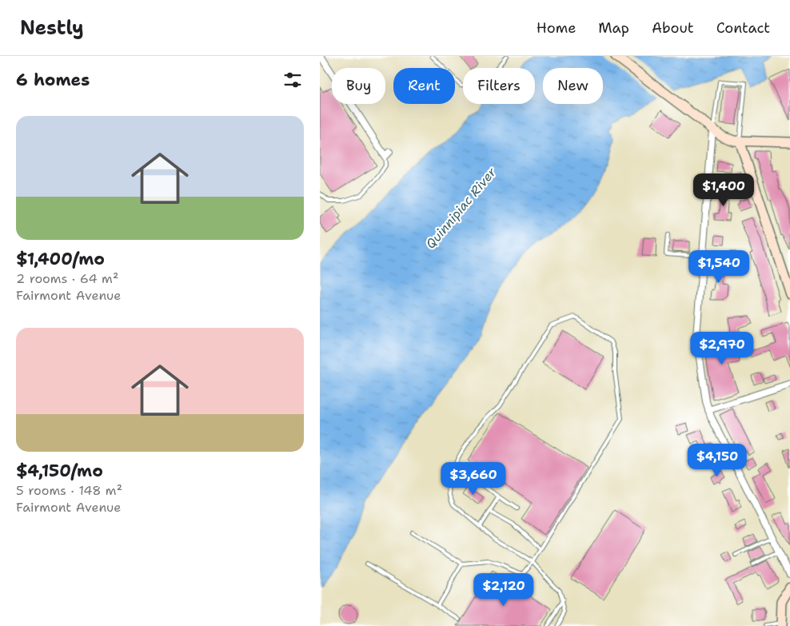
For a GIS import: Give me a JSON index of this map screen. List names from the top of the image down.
{
  "water": ["Quinnipiac River"],
  "page": {
    "header": "Nestly",
    "nav": [
      "Home",
      "Map",
      "About",
      "Contact"
    ],
    "heading": "6 homes",
    "chip": [
      "Buy",
      "Rent",
      "Filters",
      "New"
    ],
    "list": [
      {
        "name": "$1,400/mo",
        "note": "2 rooms · 64 m² · Fairmont Avenue"
      },
      {
        "name": "$4,150/mo",
        "note": "5 rooms · 148 m² · Fairmont Avenue"
      }
    ],
    "price": [
      "$1,400",
      "$1,540",
      "$2,970",
      "$4,150",
      "$3,660",
      "$2,120"
    ]
  }
}
